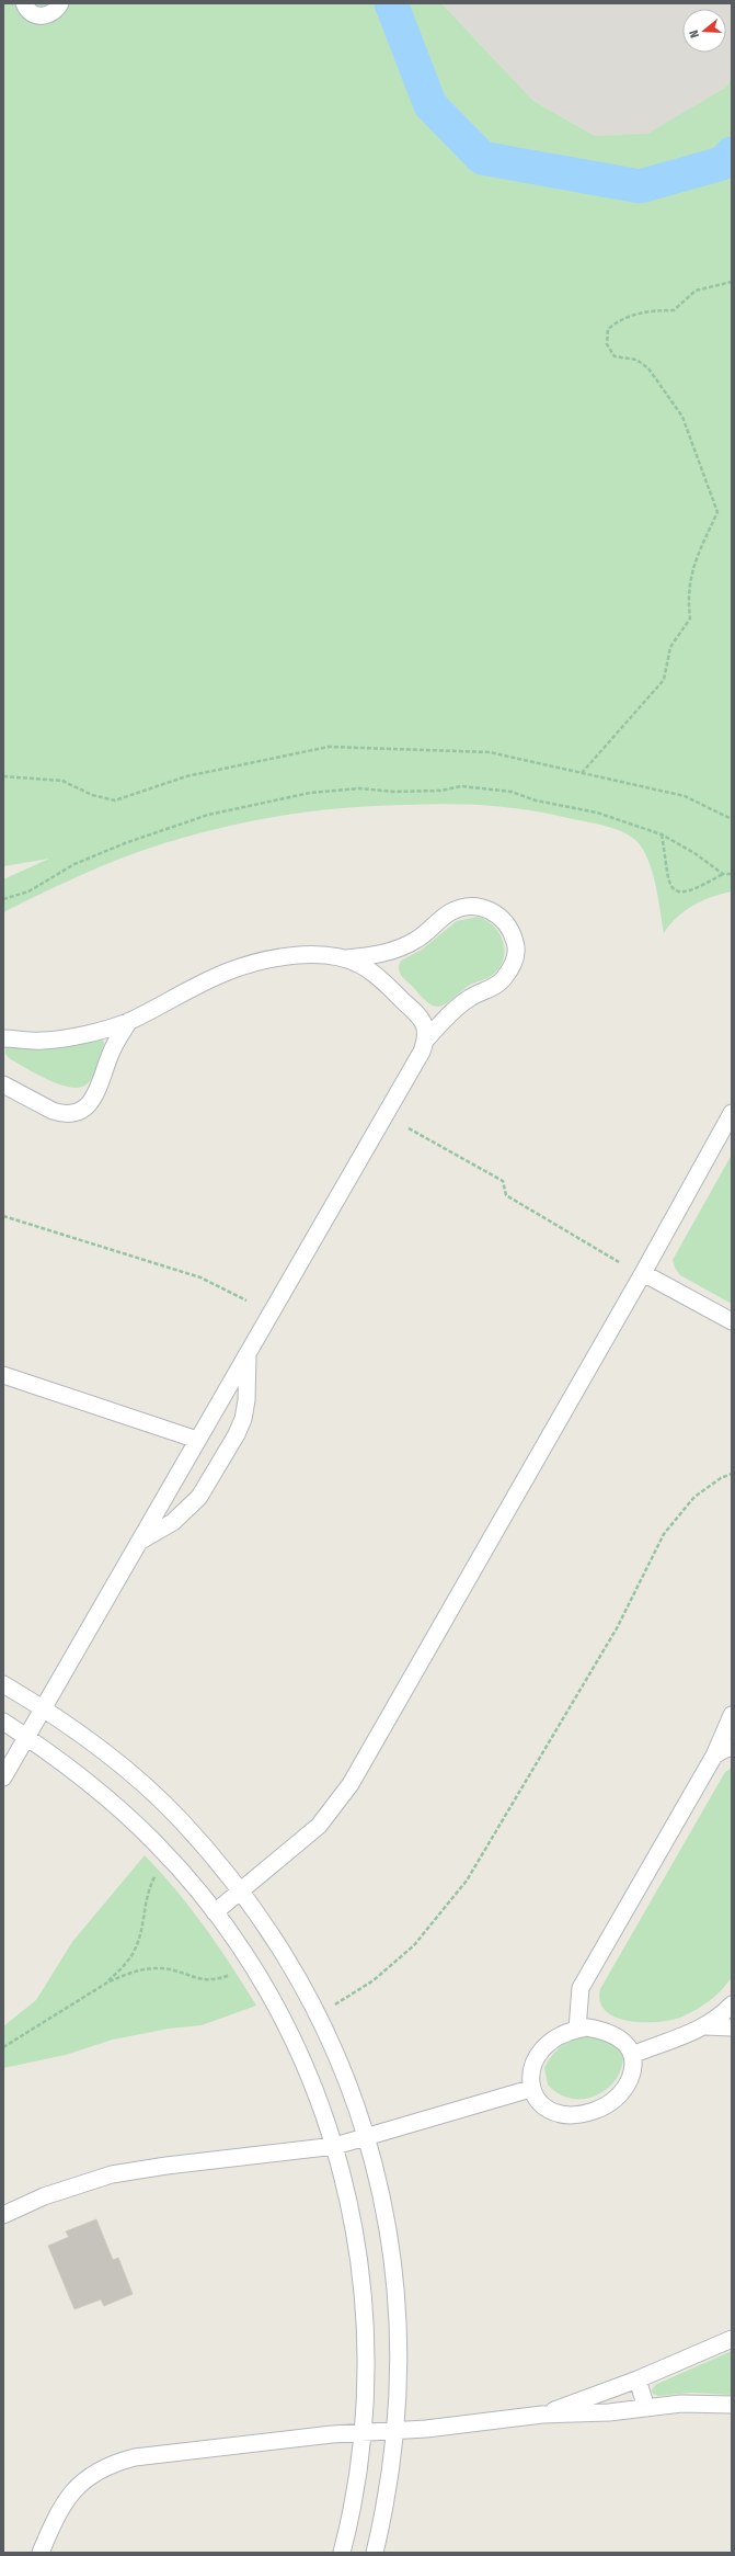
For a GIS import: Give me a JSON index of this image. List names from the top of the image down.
{
  "north": "left"
}
